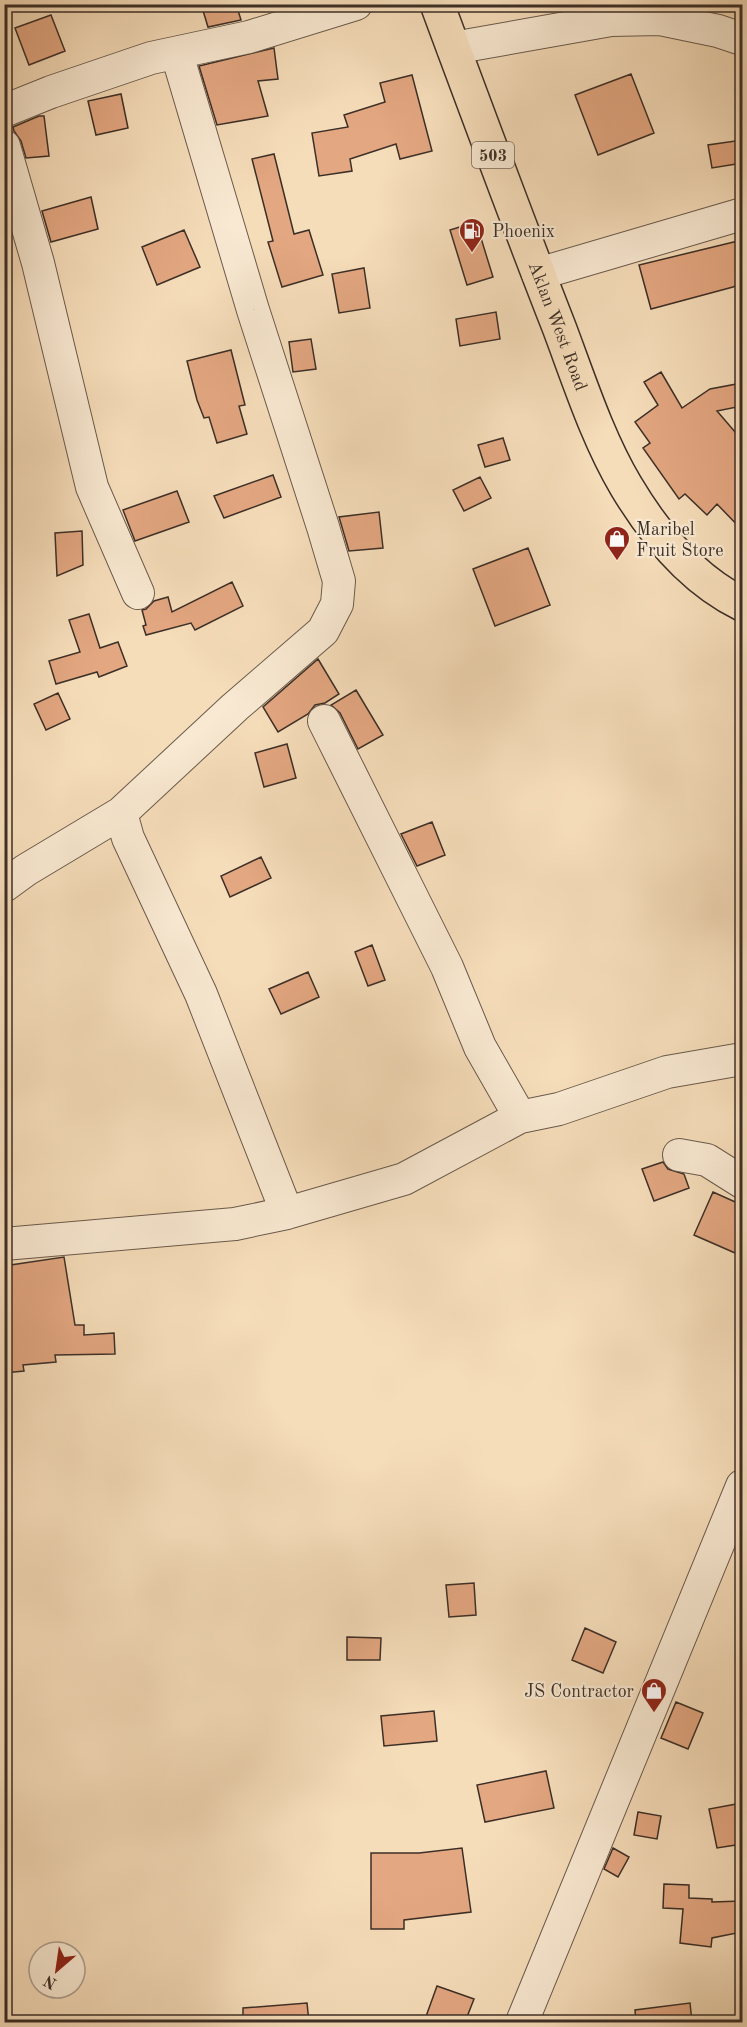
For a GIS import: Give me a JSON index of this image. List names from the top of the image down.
{
  "streets": {
    "main road": ["503", "Aklan West Road"]
  },
  "places": {
    "fuel station": ["Phoenix"],
    "shop": ["Maribel Fruit Store", "JS Contractor"]
  },
  "north": "bottom left"
}
